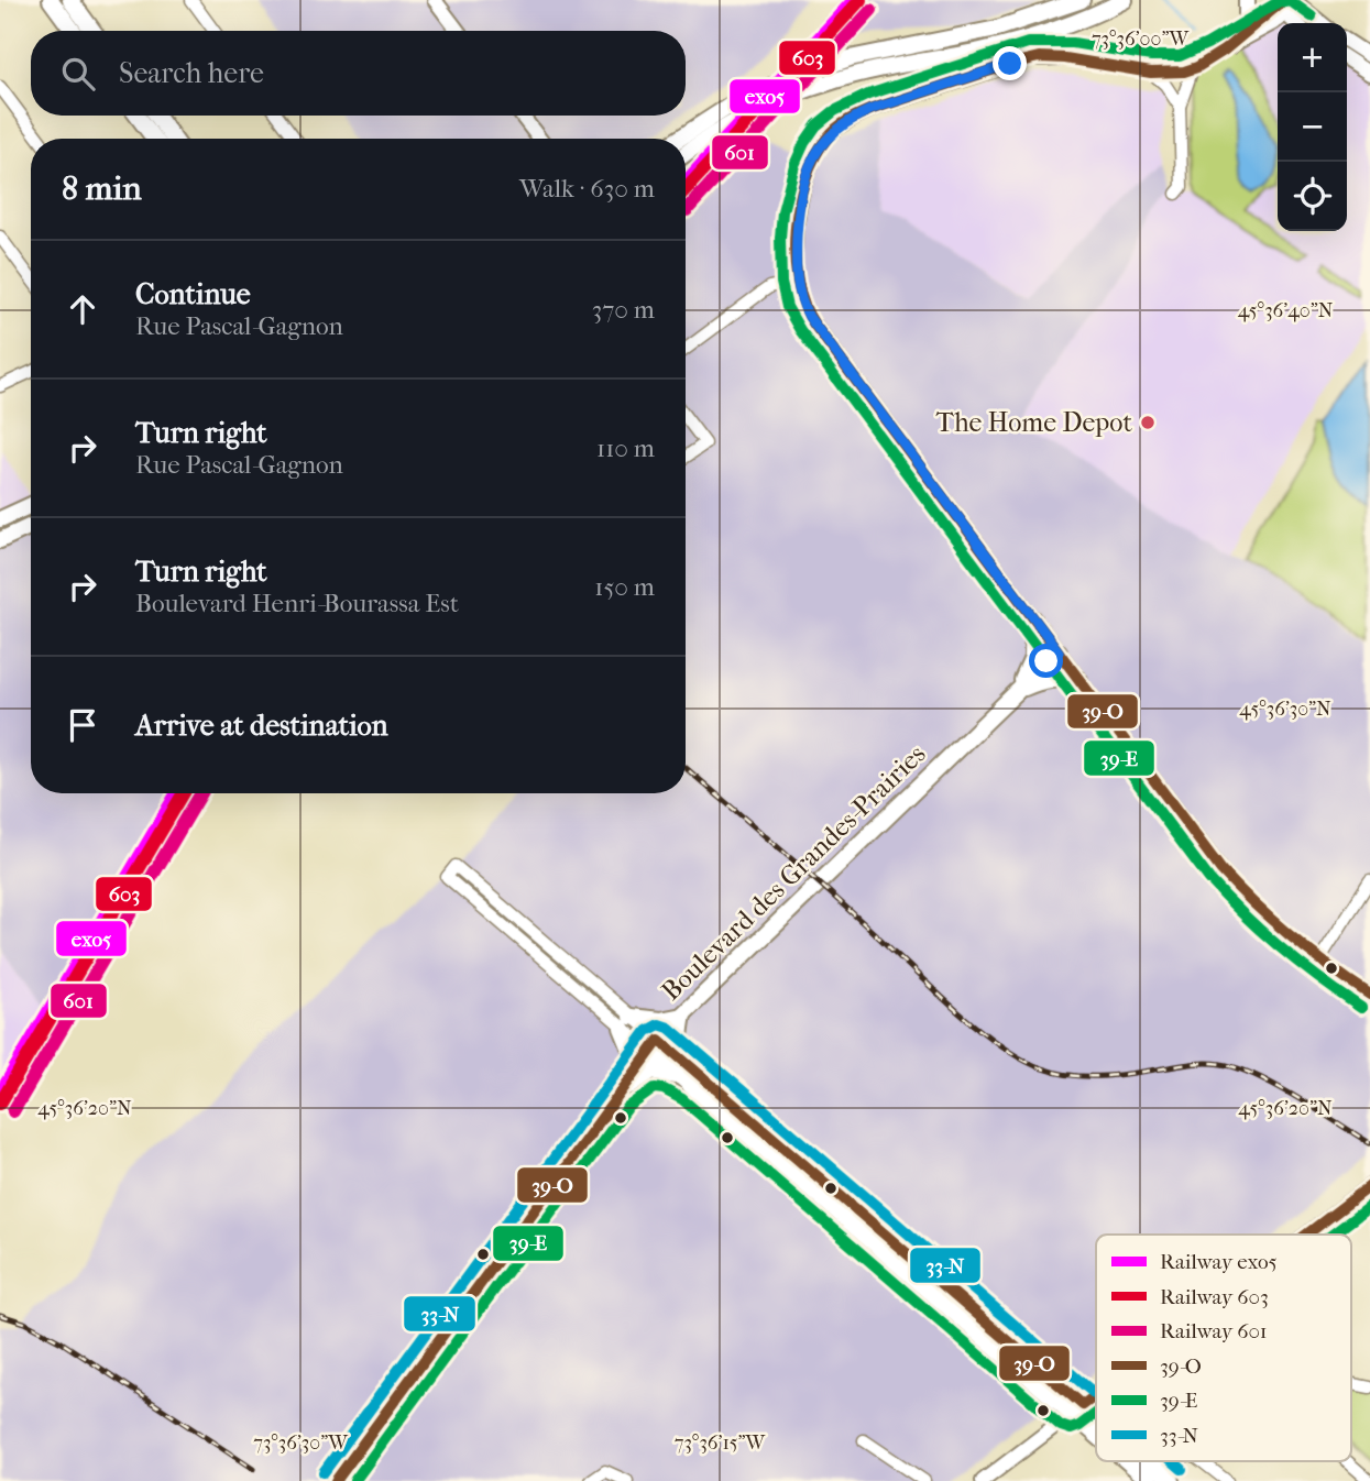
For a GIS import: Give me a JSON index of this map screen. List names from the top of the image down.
{
  "streets": {
    "main road": ["Boulevard des Grandes-Prairies"]
  },
  "places": ["The Home Depot"],
  "lines": [
    "rail line exo5",
    "rail line 603",
    "transit line 39-O",
    "transit line 39-E",
    "rail line 601",
    "transit line 33-N"
  ],
  "legend": [
    "Railway exo5",
    "Railway 603",
    "Railway 601",
    "39-O",
    "39-E",
    "33-N"
  ],
  "page": {
    "map_buttons": ["+", "−"],
    "search": "Search here",
    "heading": ["8 min", "Walk · 630 m"],
    "list": [
      ["Continue", "Rue Pascal-Gagnon", "370 m"],
      ["Turn right", "Rue Pascal-Gagnon", "110 m"],
      ["Turn right", "Boulevard Henri-Bourassa Est", "150 m"],
      "Arrive at destination"
    ]
  },
  "coordinates": [
    "73°36'00\"W",
    "45°36'40\"N",
    "45°36'30\"N",
    "45°36'20\"N",
    "73°36'30\"W",
    "73°36'15\"W"
  ]
}
